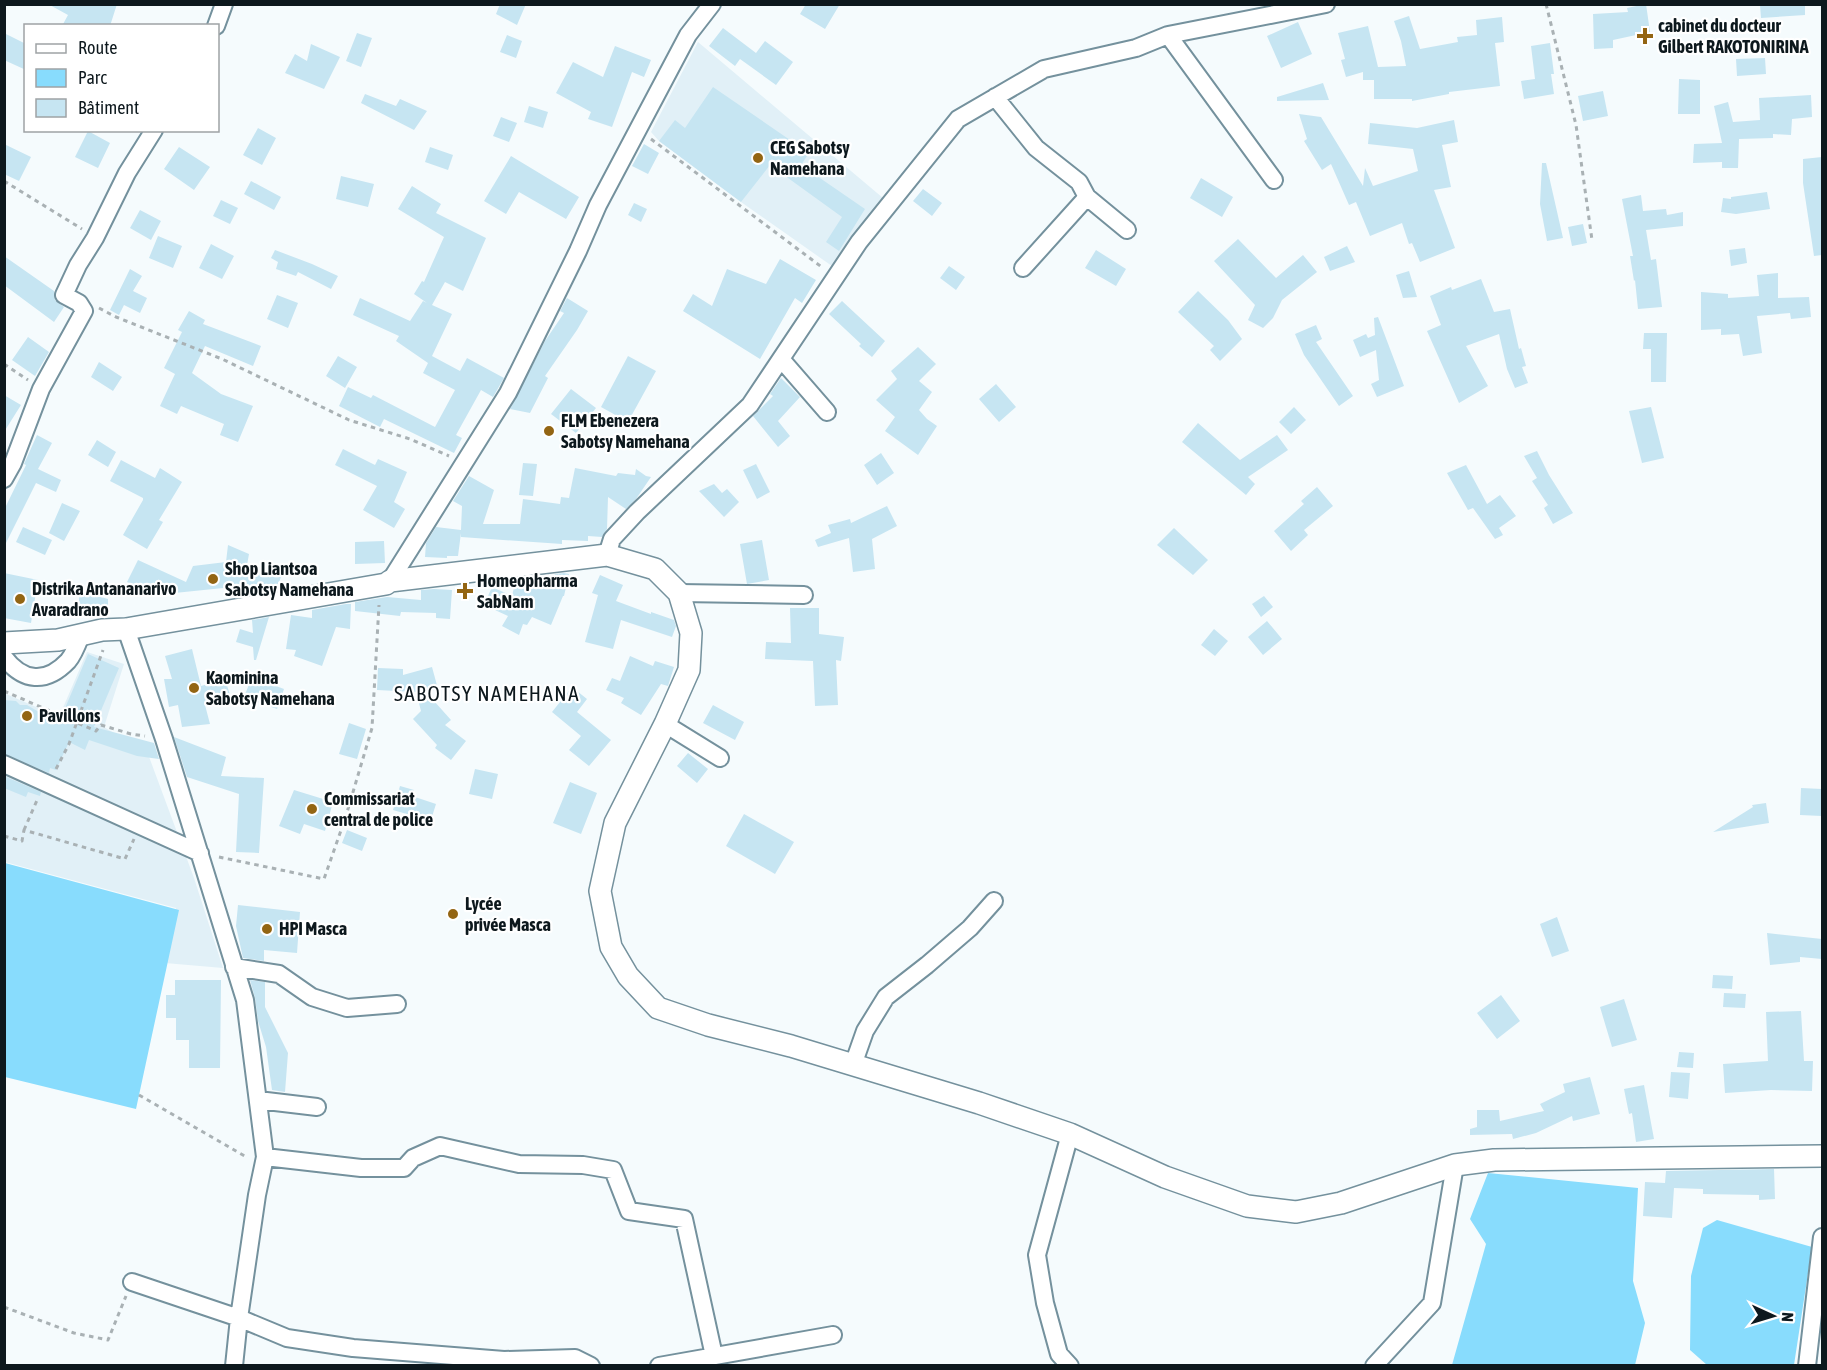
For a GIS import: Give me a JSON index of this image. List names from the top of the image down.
{
  "districts": ["SABOTSY NAMEHANA"],
  "places": {
    "health": ["cabinet du docteur Gilbert RAKOTONIRINA", "Homeopharma SabNam"],
    "other": [
      "CEG Sabotsy Namehana",
      "FLM Ebenezera Sabotsy Namehana",
      "Shop Liantsoa Sabotsy Namehana",
      "Distrika Antananarivo Avaradrano",
      "Kaominina Sabotsy Namehana",
      "Pavillons",
      "Commissariat central de police",
      "Lycée privée Masca",
      "HPI Masca"
    ]
  },
  "legend": ["Route", "Parc", "Bâtiment"],
  "north": "right"
}
